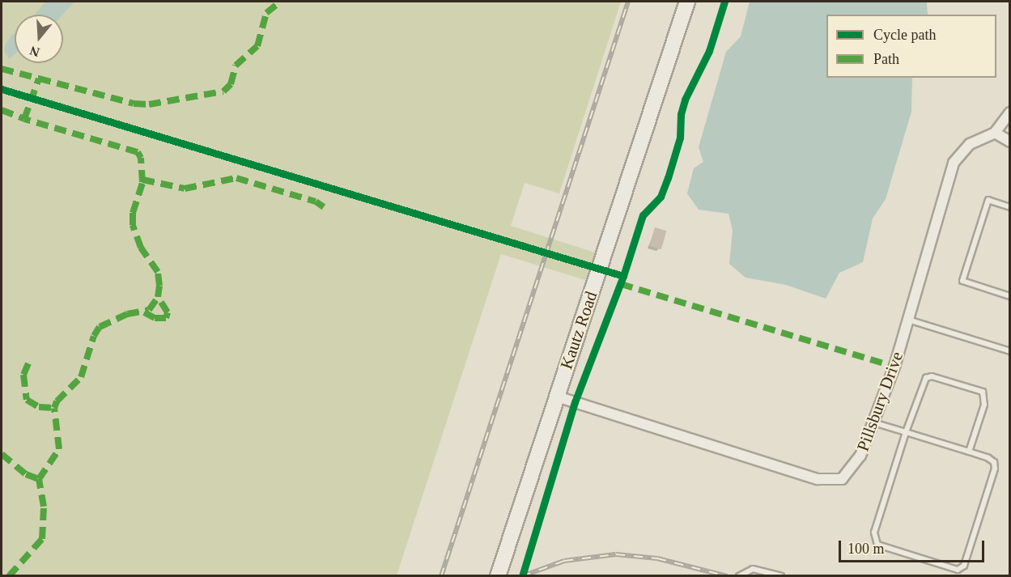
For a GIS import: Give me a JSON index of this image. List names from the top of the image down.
{
  "streets": {
    "street": ["Kautz Road", "Pillsbury Drive"]
  },
  "crossings": [
    ["Kautz Road", "Pillsbury Drive"]
  ],
  "legend": ["Cycle path", "Path"],
  "scale_bar": "100 m",
  "north": "bottom"
}
